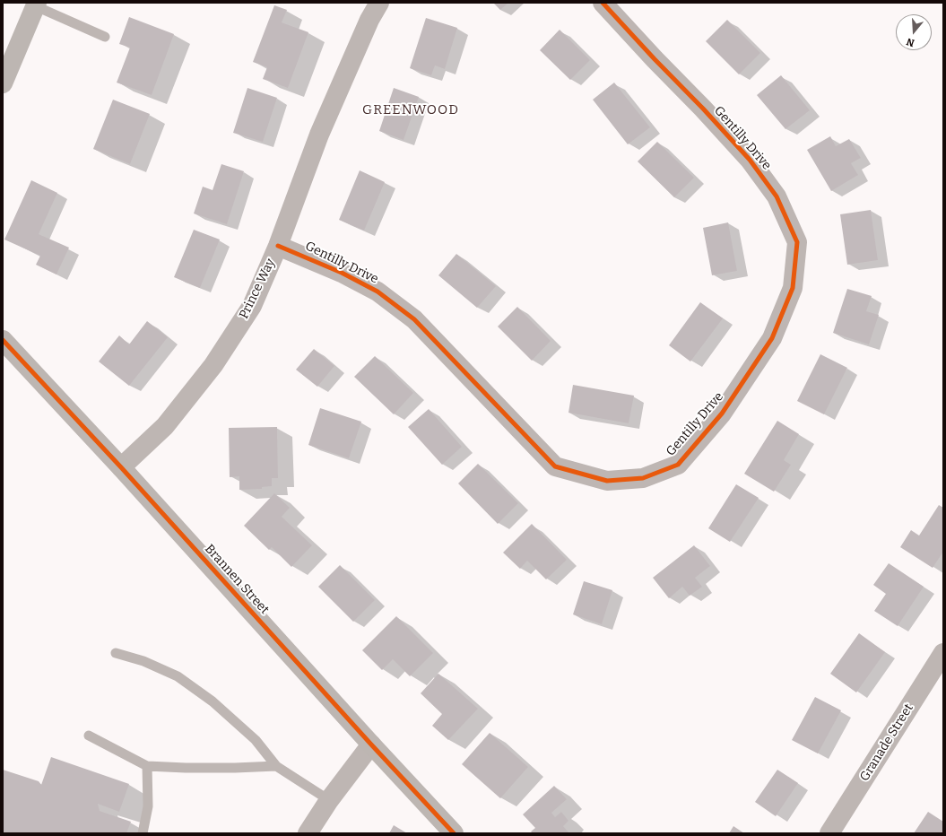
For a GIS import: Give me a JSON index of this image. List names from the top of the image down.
{
  "streets": {
    "street": [
      "Gentilly Drive",
      "Prince Way",
      "Brannen Street",
      "Granade Street"
    ]
  },
  "crossings": [
    ["Gentilly Drive", "Prince Way"],
    ["Prince Way", "Brannen Street"]
  ],
  "districts": ["GREENWOOD"],
  "north": "bottom"
}
